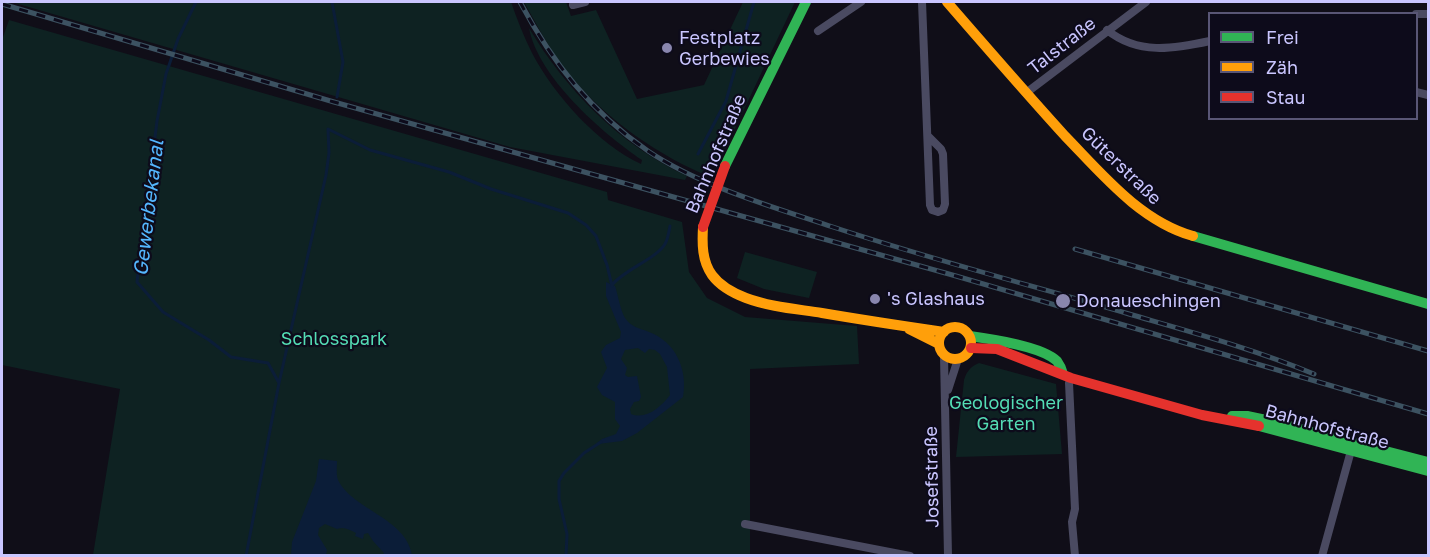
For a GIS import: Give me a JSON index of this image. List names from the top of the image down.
{
  "streets": {
    "main road": ["Bahnhofstraße", "Güterstraße"],
    "street": ["Talstraße", "Josefstraße"]
  },
  "crossings": [
    ["Talstraße", "Güterstraße"],
    ["Bahnhofstraße", "Josefstraße"]
  ],
  "water": ["Gewerbekanal"],
  "parks": ["Schlosspark", "Geologischer Garten"],
  "places": ["Festplatz Gerbewies", "'s Glashaus", "Donaueschingen"],
  "legend": ["Frei", "Zäh", "Stau"]
}
